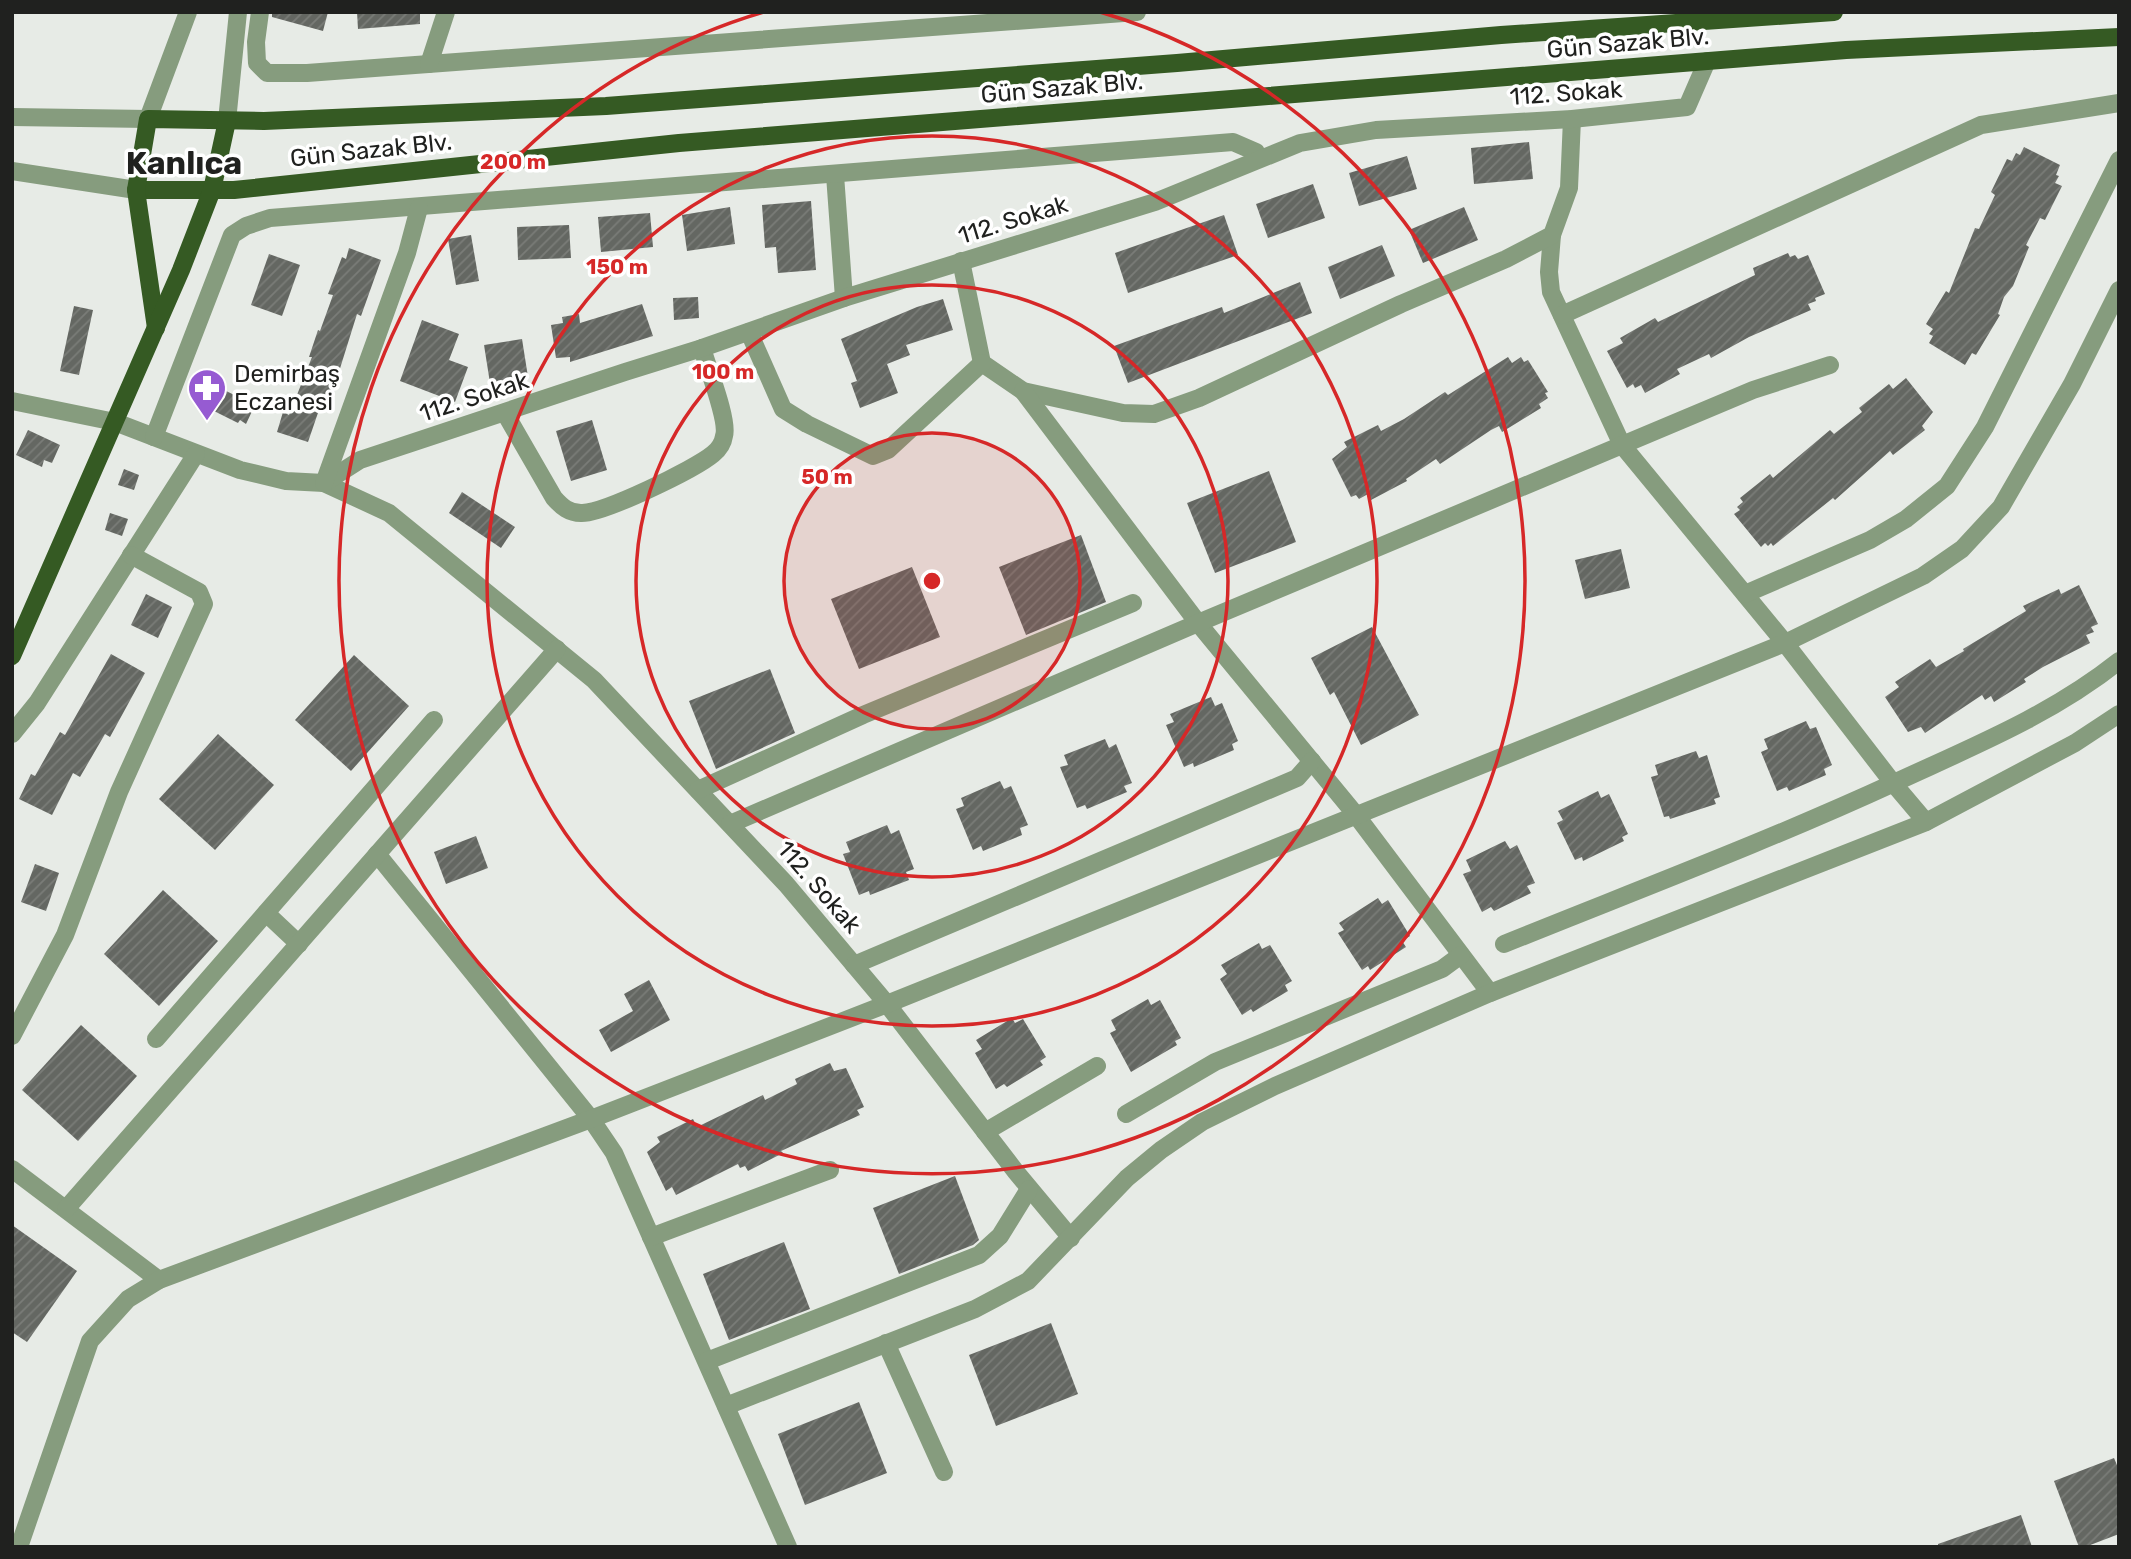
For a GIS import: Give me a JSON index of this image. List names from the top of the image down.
{
  "streets": {
    "main road": ["Gün Sazak Blv."],
    "street": ["112. Sokak"]
  },
  "crossings": [
    ["Gün Sazak Blv.", "112. Sokak"]
  ],
  "districts": ["Kanlıca"],
  "places": {
    "pharmacy": ["Demirbaş Eczanesi"]
  },
  "rings": [
    "200 m",
    "150 m",
    "100 m",
    "50 m"
  ]
}
